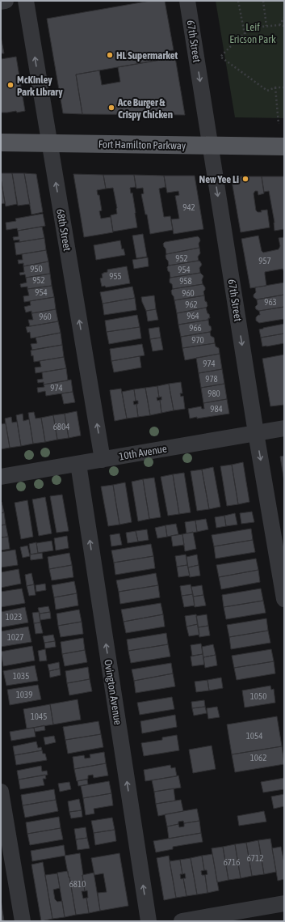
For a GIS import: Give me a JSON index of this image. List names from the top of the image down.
{
  "streets": {
    "main road": ["Fort Hamilton Parkway"],
    "street": [
      "67th Street",
      "68th Street",
      "10th Avenue",
      "Ovington Avenue"
    ]
  },
  "crossings": [
    ["67th Street", "Fort Hamilton Parkway"],
    ["67th Street", "10th Avenue"],
    ["Fort Hamilton Parkway", "68th Street"],
    ["68th Street", "10th Avenue"],
    ["10th Avenue", "Ovington Avenue"]
  ],
  "one_way": ["67th Street", "68th Street", "Ovington Avenue"],
  "parks": ["Leif Ericson Park"],
  "places": [
    "HL Supermarket",
    "McKinley Park Library",
    "Ace Burger & Crispy Chicken",
    "New Yee Li"
  ],
  "house_numbers": [
    "942",
    "952",
    "957",
    "950",
    "954",
    "955",
    "952",
    "958",
    "954",
    "960",
    "963",
    "962",
    "964",
    "960",
    "966",
    "970",
    "974",
    "978",
    "974",
    "980",
    "984",
    "6804",
    "1023",
    "1027",
    "1035",
    "1039",
    "1050",
    "1045",
    "1054",
    "1062",
    "6712",
    "6716",
    "6810"
  ]
}
